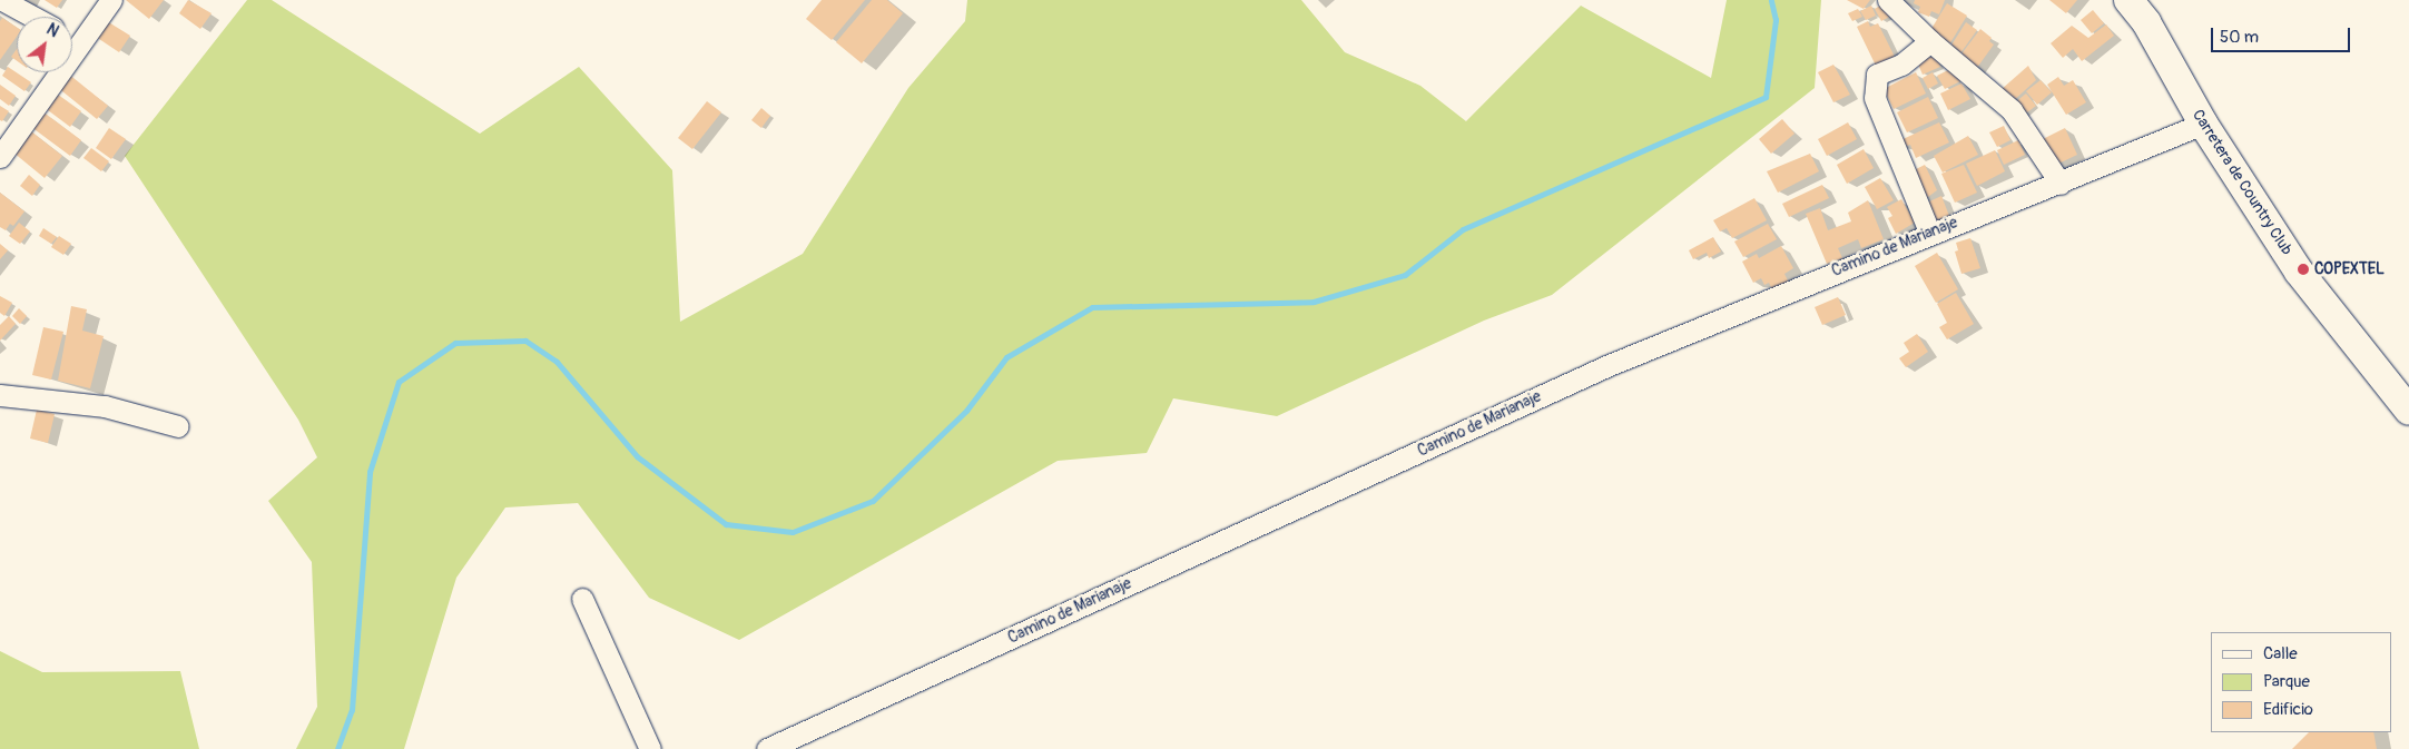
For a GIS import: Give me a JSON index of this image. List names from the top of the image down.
{
  "streets": {
    "street": ["Carretera de Country Club", "Camino de Marianaje"]
  },
  "crossings": [
    ["Carretera de Country Club", "Camino de Marianaje"]
  ],
  "places": ["COPEXTEL"],
  "legend": ["Calle", "Parque", "Edificio"],
  "scale_bar": "50 m",
  "north": "top right"
}
